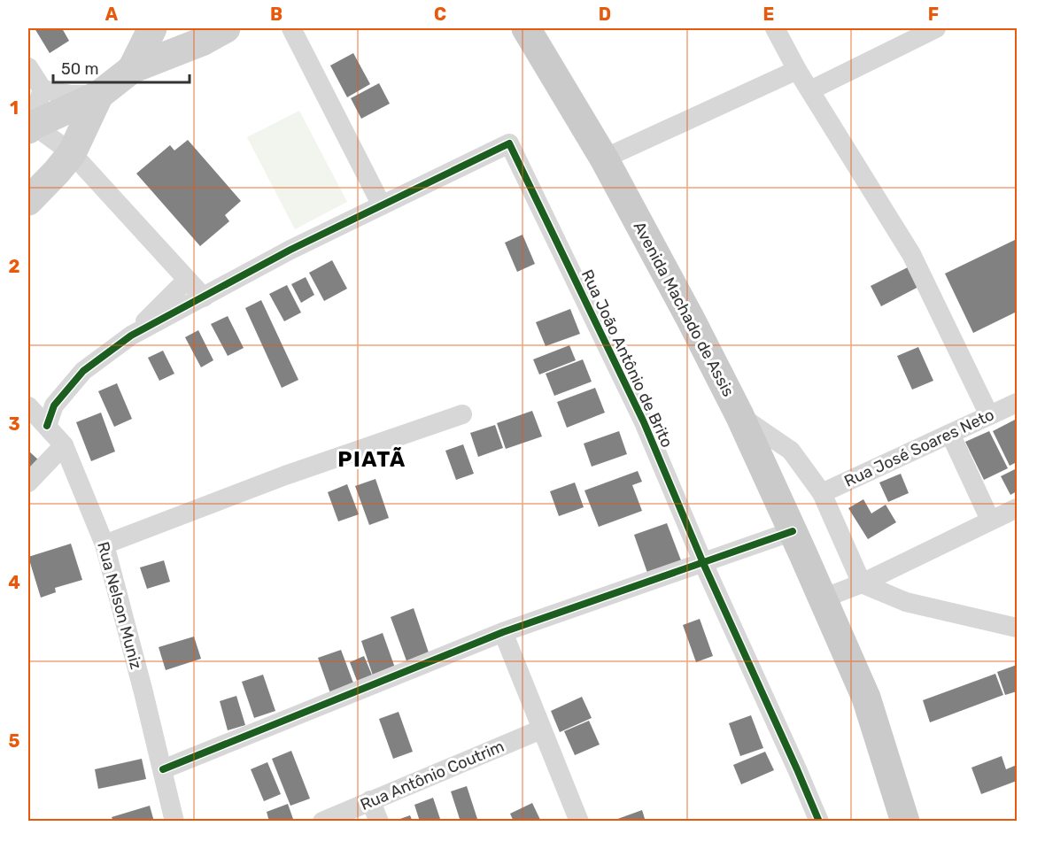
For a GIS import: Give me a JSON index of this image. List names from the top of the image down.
{
  "streets": {
    "main road": ["Avenida Machado de Assis"],
    "street": [
      "Rua João Antônio de Brito",
      "Rua José Soares Neto",
      "Rua Nelson Muniz",
      "Rua Antônio Coutrim"
    ]
  },
  "districts": ["PIATÃ"],
  "scale_bar": "50 m",
  "grid": {
    "columns": [
      "A",
      "B",
      "C",
      "D",
      "E",
      "F"
    ],
    "rows": [
      "1",
      "2",
      "3",
      "4",
      "5"
    ]
  }
}
